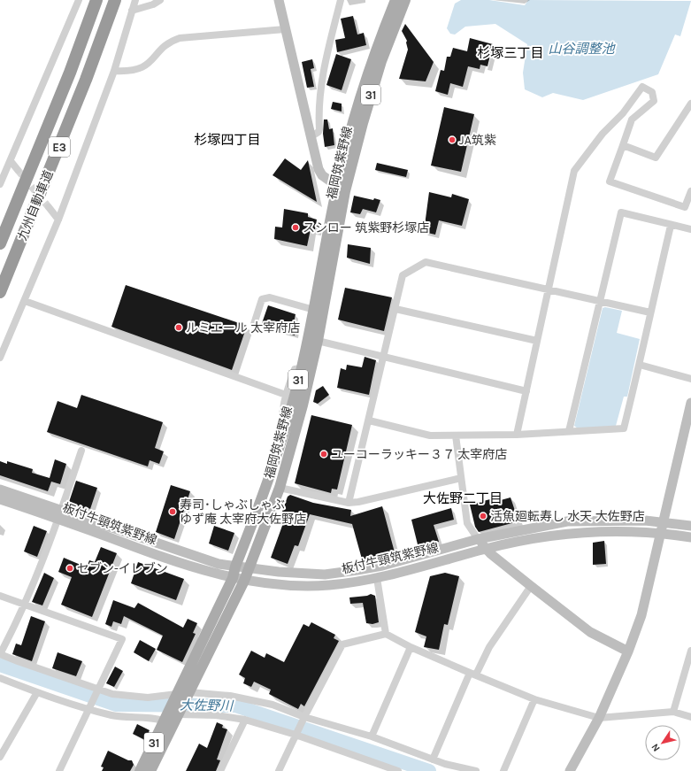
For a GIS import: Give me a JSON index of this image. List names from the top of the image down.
{
  "streets": {
    "highway": ["E3", "九州自動車道"],
    "main road": ["31", "福岡筑紫野線", "板付牛頸筑紫野線"]
  },
  "crossings": [
    ["福岡筑紫野線", "板付牛頸筑紫野線"]
  ],
  "districts": ["杉塚三丁目", "杉塚四丁目", "大佐野二丁目"],
  "water": ["山谷調整池", "大佐野川"],
  "places": [
    "JA筑紫",
    "スシロー 筑紫野杉塚店",
    "ルミエール 太宰府店",
    "ユーコーラッキー３７ 太宰府店",
    "寿司･しゃぶしゃぶ ゆず庵 太宰府大佐野店",
    "活魚廻転寿し 水天 大佐野店",
    "セブン-イレブン"
  ],
  "north": "bottom left"
}
